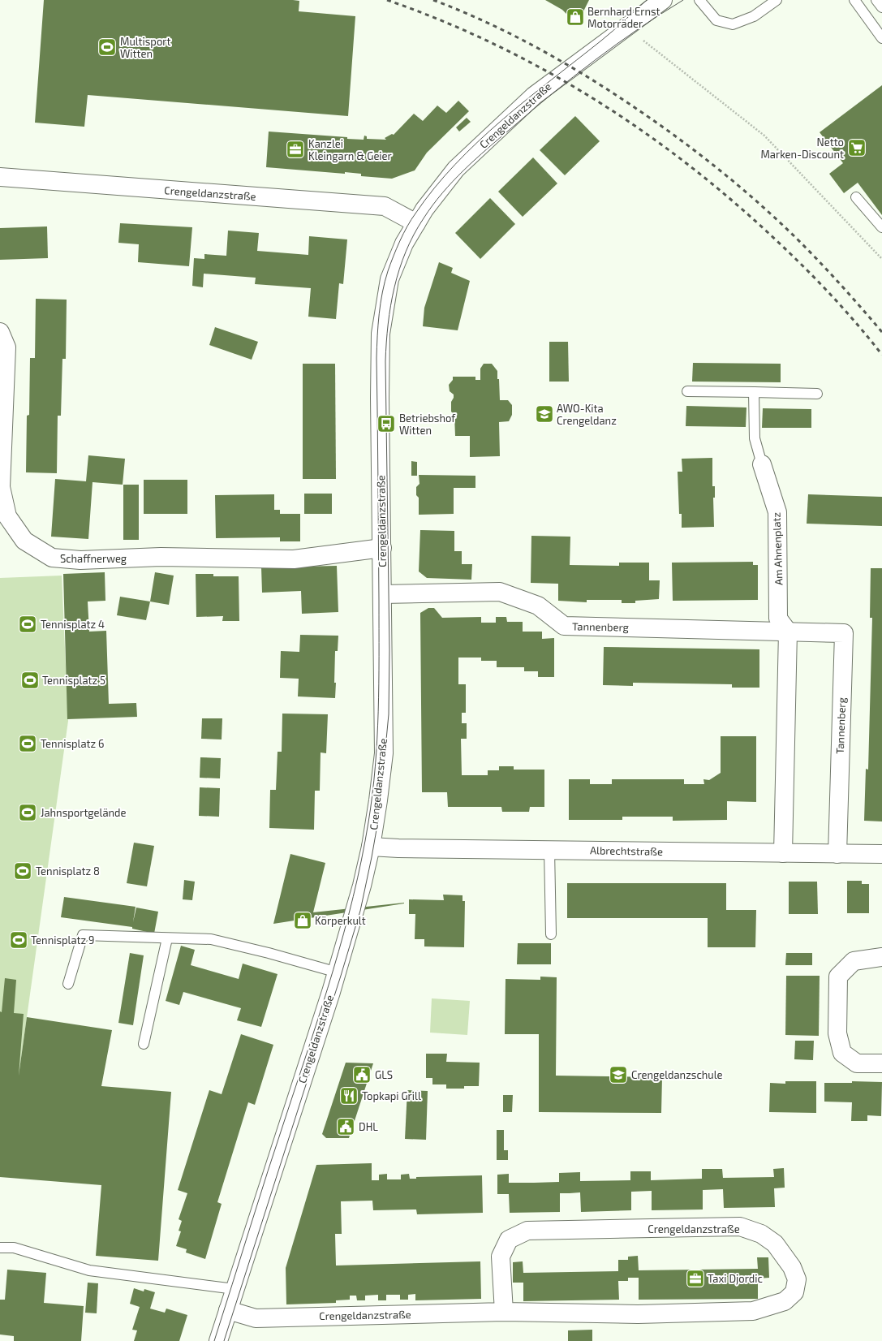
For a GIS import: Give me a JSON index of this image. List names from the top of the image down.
{
  "streets": {
    "street": [
      "Crengeldanzstraße",
      "Am Ahnenplatz",
      "Schaffnerweg",
      "Tannenberg",
      "Albrechtstraße"
    ]
  },
  "crossings": [
    ["Crengeldanzstraße", "Schaffnerweg"],
    ["Crengeldanzstraße", "Tannenberg"],
    ["Crengeldanzstraße", "Albrechtstraße"],
    ["Am Ahnenplatz", "Tannenberg"],
    ["Tannenberg", "Albrechtstraße"]
  ],
  "places": {
    "shop": ["Bernhard Ernst Motorräder", "Körperkult"],
    "sports": [
      "Multisport Witten",
      "Tennisplatz 4",
      "Tennisplatz 5",
      "Tennisplatz 6",
      "Jahnsportgelände",
      "Tennisplatz 8",
      "Tennisplatz 9"
    ],
    "supermarket": ["Netto Marken-Discount"],
    "office": ["Kanzlei Kleingarn & Geier", "Taxi Djordic"],
    "school or university": ["AWO-Kita Crengeldanz", "Crengeldanzschule"],
    "bus stop": ["Betriebshof Witten"],
    "public building": ["GLS", "DHL"],
    "restaurant": ["Topkapi Grill"]
  }
}
